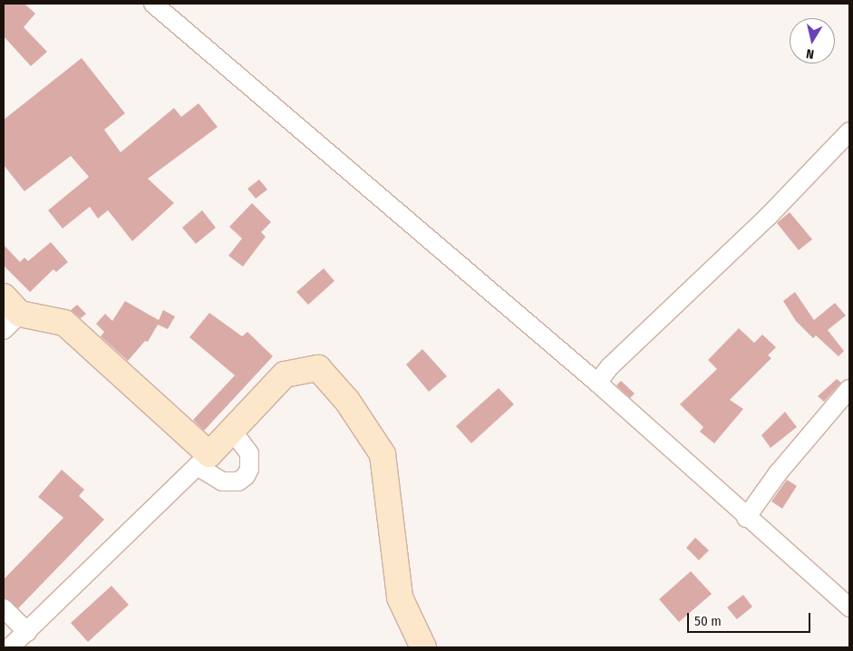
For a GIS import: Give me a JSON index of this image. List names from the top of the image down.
{
  "scale_bar": "50 m",
  "north": "bottom"
}
